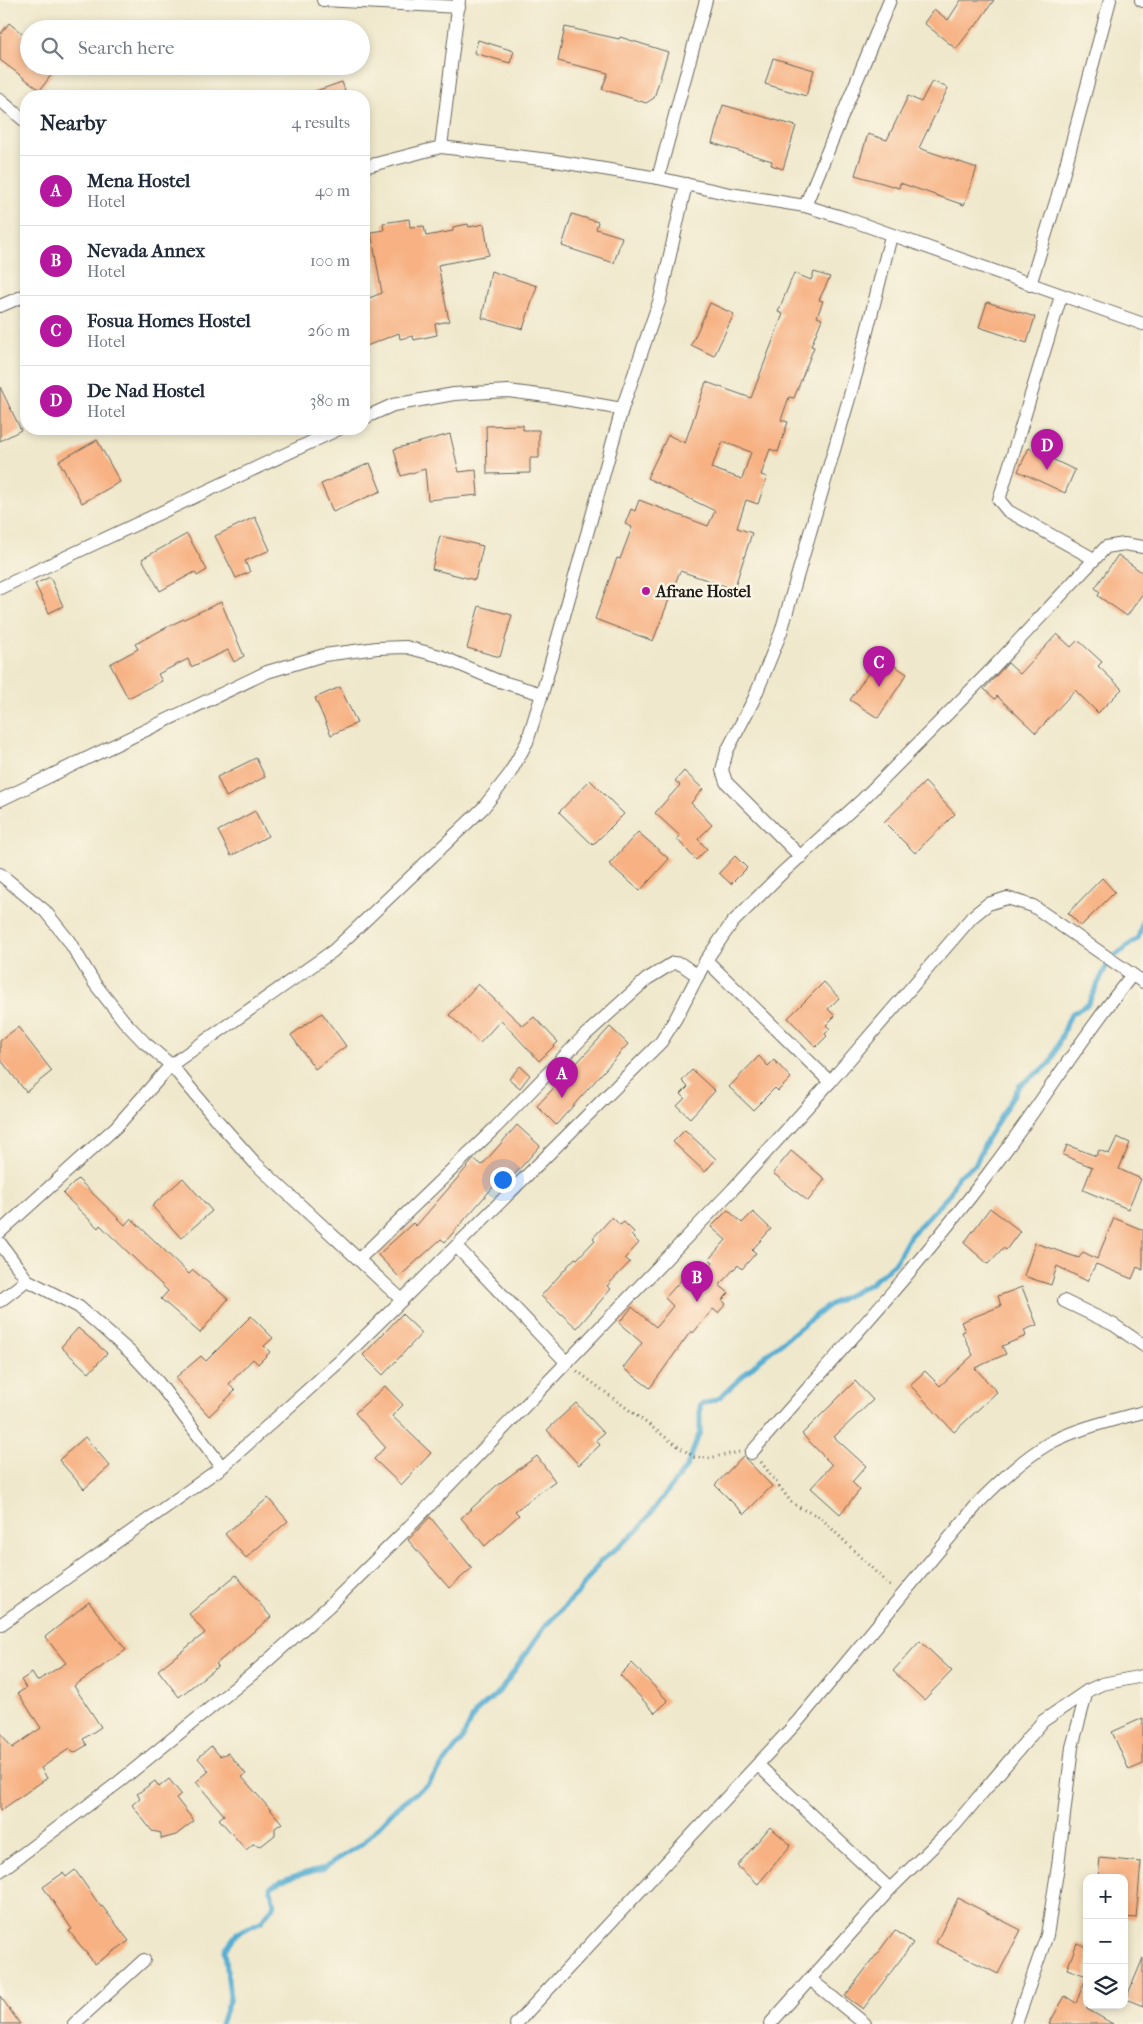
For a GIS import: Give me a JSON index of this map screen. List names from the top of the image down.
{
  "places": ["Afrane Hostel"],
  "page": {
    "search": "Search here",
    "heading": ["Nearby", "4 results"],
    "list": [
      {
        "mark": "A",
        "name": "Mena Hostel",
        "note": "Hotel",
        "value": "40 m"
      },
      {
        "mark": "B",
        "name": "Nevada Annex",
        "note": "Hotel",
        "value": "100 m"
      },
      {
        "mark": "C",
        "name": "Fosua Homes Hostel",
        "note": "Hotel",
        "value": "260 m"
      },
      {
        "mark": "D",
        "name": "De Nad Hostel",
        "note": "Hotel",
        "value": "380 m"
      }
    ],
    "pins": [
      "D",
      "C",
      "A",
      "B"
    ],
    "map_buttons": ["+", "−"]
  }
}
